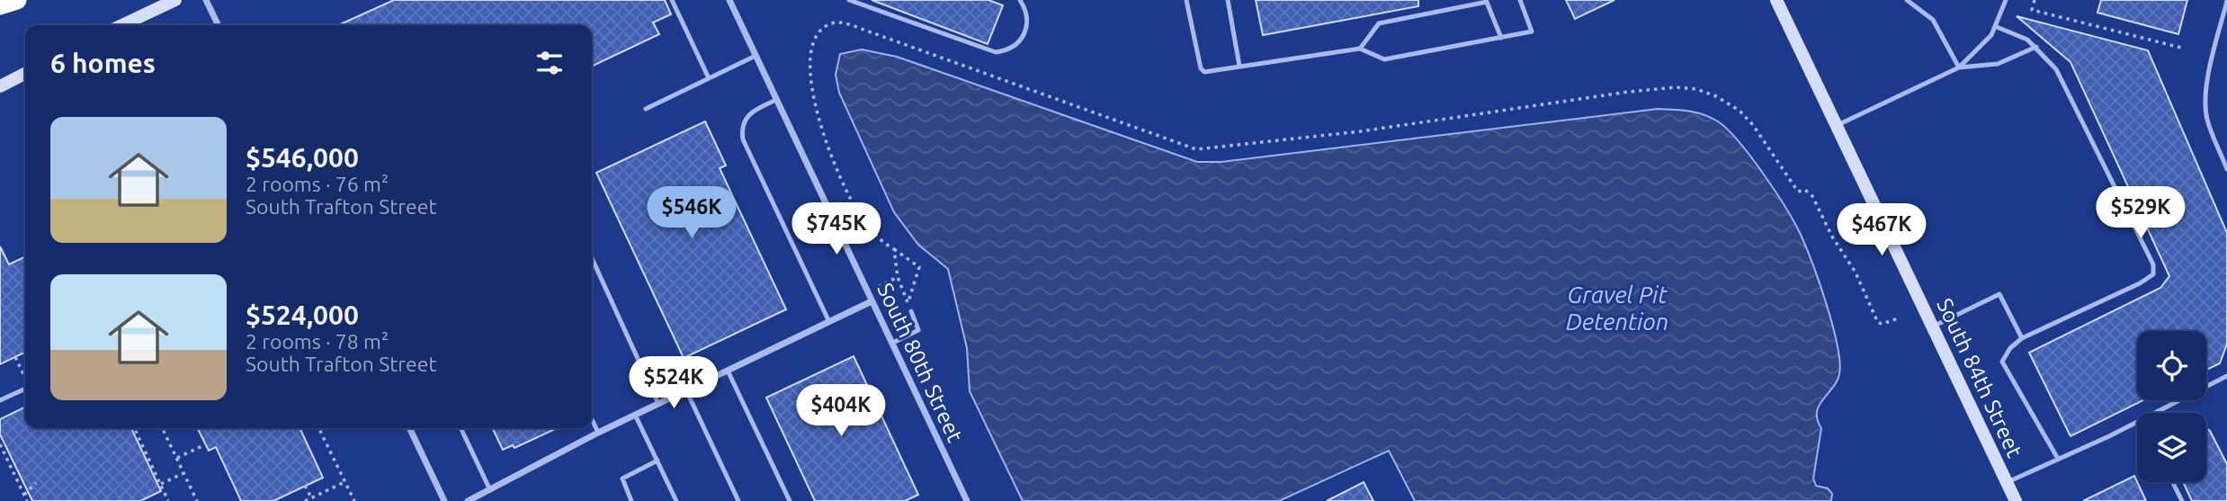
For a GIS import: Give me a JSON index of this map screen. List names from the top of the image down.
{
  "streets": {
    "main road": ["South 84th Street"],
    "street": ["South 80th Street"]
  },
  "water": ["Gravel Pit Detention"],
  "page": {
    "heading": "6 homes",
    "list": [
      {
        "name": "$546,000",
        "note": "2 rooms · 76 m² · South Trafton Street"
      },
      {
        "name": "$524,000",
        "note": "2 rooms · 78 m² · South Trafton Street"
      }
    ],
    "price": [
      "$546K",
      "$529K",
      "$745K",
      "$467K",
      "$524K",
      "$404K"
    ]
  }
}
